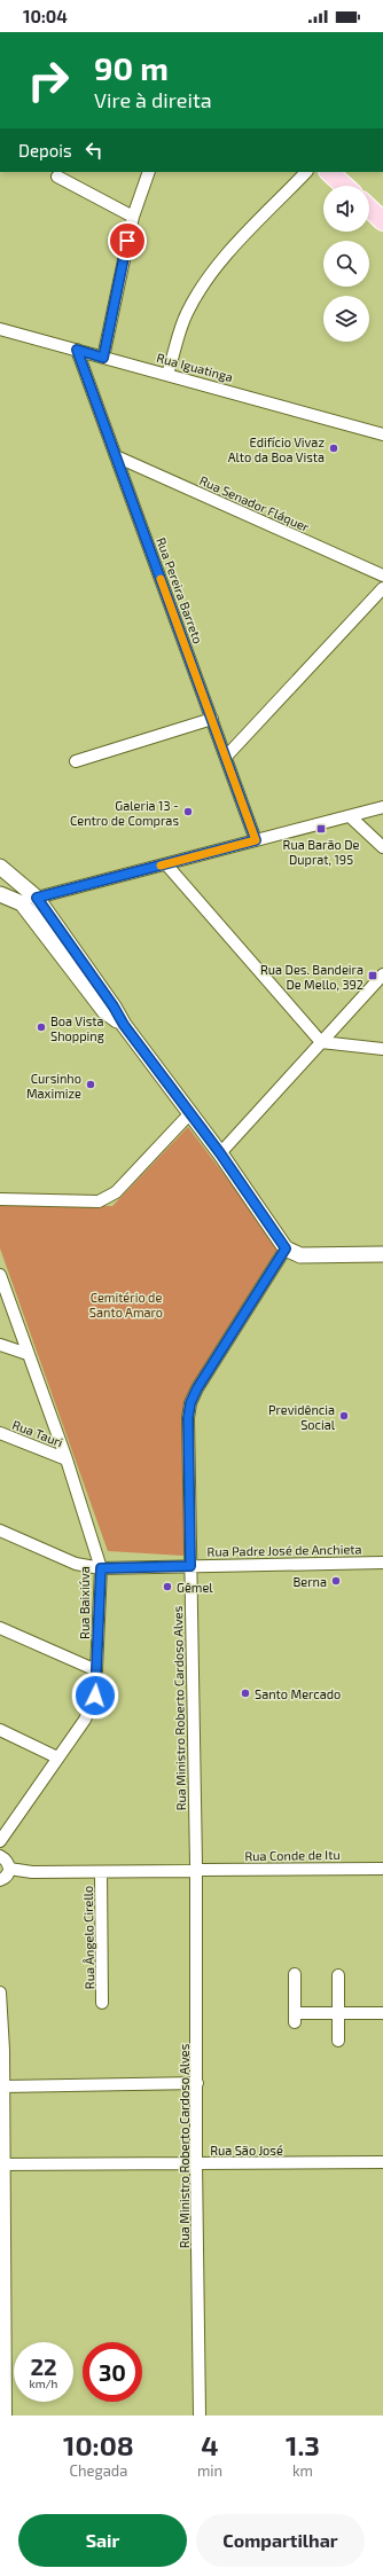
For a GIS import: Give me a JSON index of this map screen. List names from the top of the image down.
{
  "streets": {
    "street": [
      "Rua Iguatinga",
      "Rua Senador Fláquer",
      "Rua Pereira Barreto",
      "Rua Tauri",
      "Rua Padre José de Anchieta",
      "Rua Baixiúva",
      "Rua Ministro Roberto Cardoso Alves",
      "Rua Conde de Itu",
      "Rua Ângelo Cirello",
      "Rua São José"
    ]
  },
  "crossings": [
    ["Rua Iguatinga", "Rua Pereira Barreto"],
    ["Rua Senador Fláquer", "Rua Pereira Barreto"],
    ["Rua Tauri", "Rua Baixiúva"],
    ["Rua Padre José de Anchieta", "Rua Baixiúva"],
    ["Rua Padre José de Anchieta", "Rua Ministro Roberto Cardoso Alves"],
    ["Rua Ministro Roberto Cardoso Alves", "Rua Conde de Itu"],
    ["Rua Ministro Roberto Cardoso Alves", "Rua São José"],
    ["Rua Conde de Itu", "Rua Ângelo Cirello"]
  ],
  "parks": ["Cemitério de Santo Amaro"],
  "places": {
    "other": [
      "Edifício Vivaz Alto da Boa Vista",
      "Galeria 13 - Centro de Compras",
      "Boa Vista Shopping",
      "Cursinho Maximize",
      "Previdência Social",
      "Berna",
      "Gêmel",
      "Santo Mercado"
    ],
    "transit": ["Rua Barão De Duprat, 195", "Rua Des. Bandeira De Mello, 392"]
  },
  "page": {
    "status": "10:04",
    "turn": ["90 m", "Vire à direita"],
    "then": "Depois",
    "speed": "22 km/h",
    "limit": "30",
    "eta": [
      "10:08",
      "Chegada",
      "4",
      "min",
      "1.3",
      "km"
    ],
    "buttons": ["Sair", "Compartilhar"]
  }
}
